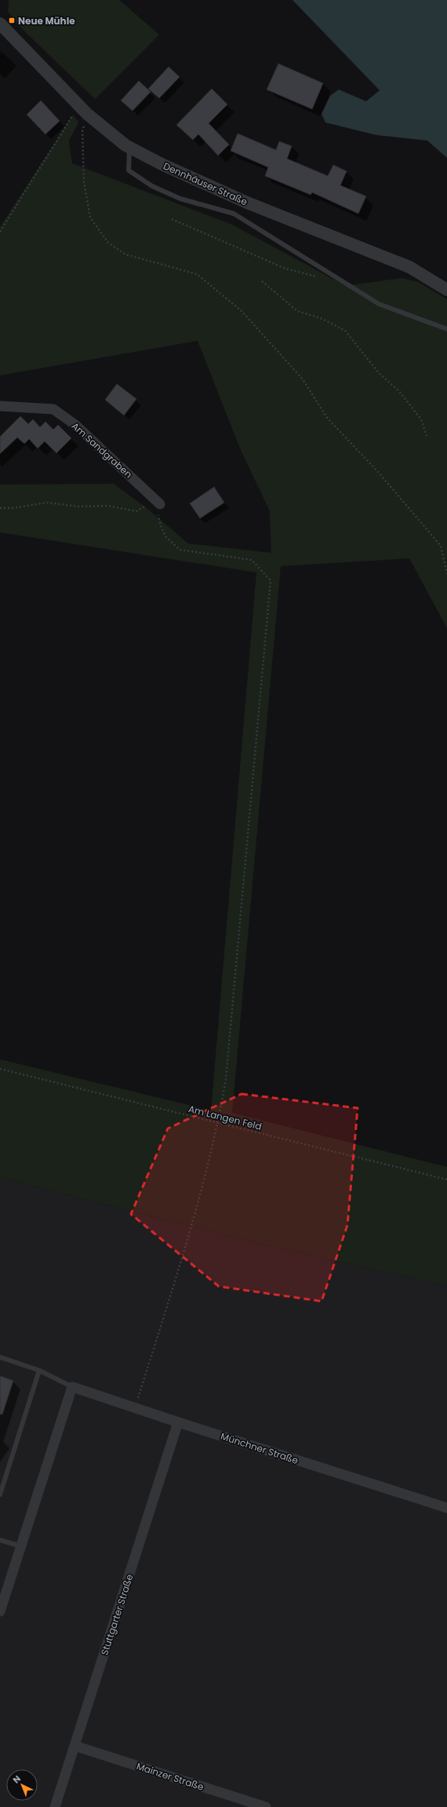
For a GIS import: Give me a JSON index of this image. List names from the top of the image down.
{
  "streets": {
    "street": [
      "Dennhäuser Straße",
      "Am Sandgraben",
      "Münchner Straße",
      "Stuttgarter Straße",
      "Mainzer Straße"
    ],
    "path": ["Am Langen Feld"]
  },
  "crossings": [
    ["Münchner Straße", "Stuttgarter Straße"],
    ["Stuttgarter Straße", "Mainzer Straße"]
  ],
  "places": {
    "transit": ["Neue Mühle"]
  },
  "north": "top left"
}
